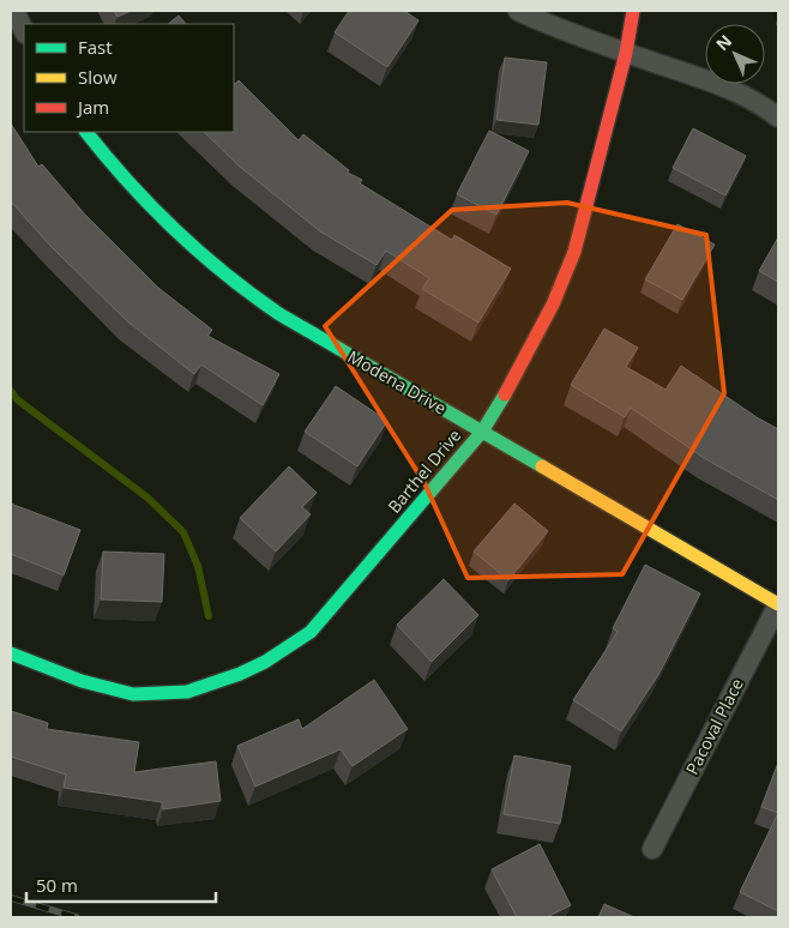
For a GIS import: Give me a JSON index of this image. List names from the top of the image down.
{
  "streets": {
    "street": ["Modena Drive", "Barthel Drive", "Pacoval Place"]
  },
  "crossings": [
    ["Modena Drive", "Barthel Drive"],
    ["Modena Drive", "Pacoval Place"]
  ],
  "legend": ["Fast", "Slow", "Jam"],
  "scale_bar": "50 m",
  "north": "top left"
}
